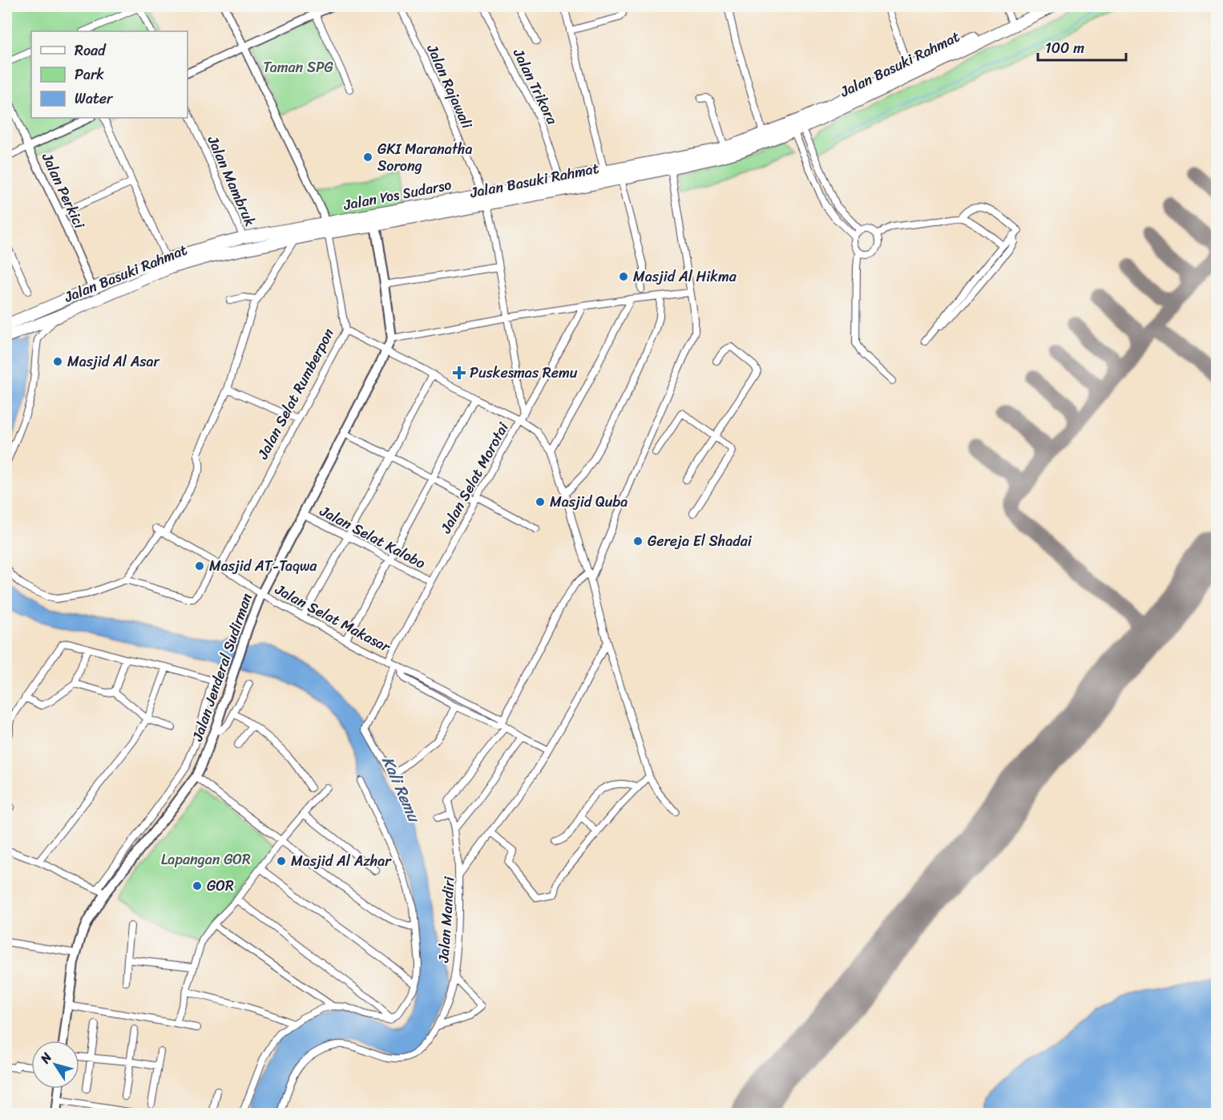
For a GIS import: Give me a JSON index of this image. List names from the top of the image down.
{
  "streets": {
    "highway": ["Jalan Basuki Rahmat", "Jalan Yos Sudarso"],
    "main road": ["Jalan Jenderal Sudirman"],
    "street": [
      "Jalan Rajawali",
      "Jalan Trikora",
      "Jalan Mambruk",
      "Jalan Perkici",
      "Jalan Selat Rumberpon",
      "Jalan Selat Morotai",
      "Jalan Selat Kalobo",
      "Jalan Selat Makasar",
      "Jalan Mandiri"
    ]
  },
  "crossings": [
    ["Jalan Basuki Rahmat", "Jalan Rajawali"],
    ["Jalan Basuki Rahmat", "Jalan Perkici"],
    ["Jalan Basuki Rahmat", "Jalan Yos Sudarso"],
    ["Jalan Basuki Rahmat", "Jalan Selat Rumberpon"],
    ["Jalan Rajawali", "Jalan Yos Sudarso"],
    ["Jalan Rajawali", "Jalan Selat Morotai"],
    ["Jalan Trikora", "Jalan Yos Sudarso"],
    ["Jalan Mambruk", "Jalan Yos Sudarso"],
    ["Jalan Perkici", "Jalan Yos Sudarso"],
    ["Jalan Yos Sudarso", "Jalan Selat Rumberpon"],
    ["Jalan Selat Rumberpon", "Jalan Selat Makasar"],
    ["Jalan Selat Morotai", "Jalan Selat Kalobo"],
    ["Jalan Selat Morotai", "Jalan Selat Makasar"],
    ["Jalan Selat Kalobo", "Jalan Jenderal Sudirman"],
    ["Jalan Selat Makasar", "Jalan Jenderal Sudirman"]
  ],
  "water": ["Kali Remu"],
  "parks": ["Taman SPG", "Lapangan GOR"],
  "places": {
    "other": [
      "GKI Maranatha Sorong",
      "Masjid Al Hikma",
      "Masjid Al Asar",
      "Masjid Quba",
      "Gereja El Shadai",
      "Masjid AT-Taqwa",
      "Masjid Al Azhar",
      "GOR"
    ],
    "health": ["Puskesmas Remu"]
  },
  "legend": ["Road", "Park", "Water"],
  "scale_bar": "100 m",
  "north": "top left"
}
